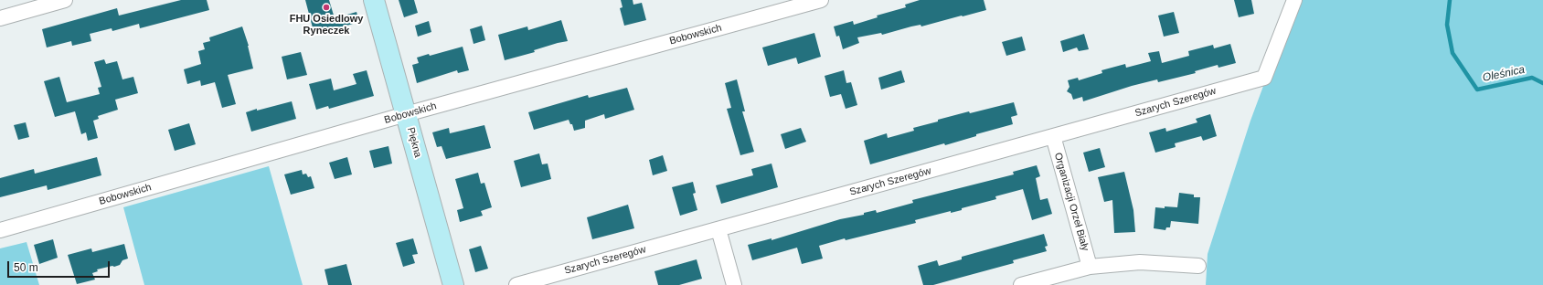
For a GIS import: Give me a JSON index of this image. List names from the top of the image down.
{
  "streets": {
    "street": [
      "Bobowskich",
      "Szarych Szeregów",
      "Piękna",
      "Organizacji Orzeł Biały"
    ]
  },
  "crossings": [
    ["Bobowskich", "Piękna"],
    ["Szarych Szeregów", "Organizacji Orzeł Biały"]
  ],
  "water": ["Oleśnica"],
  "places": ["FHU Osiedlowy Ryneczek"],
  "scale_bar": "50 m"
}
